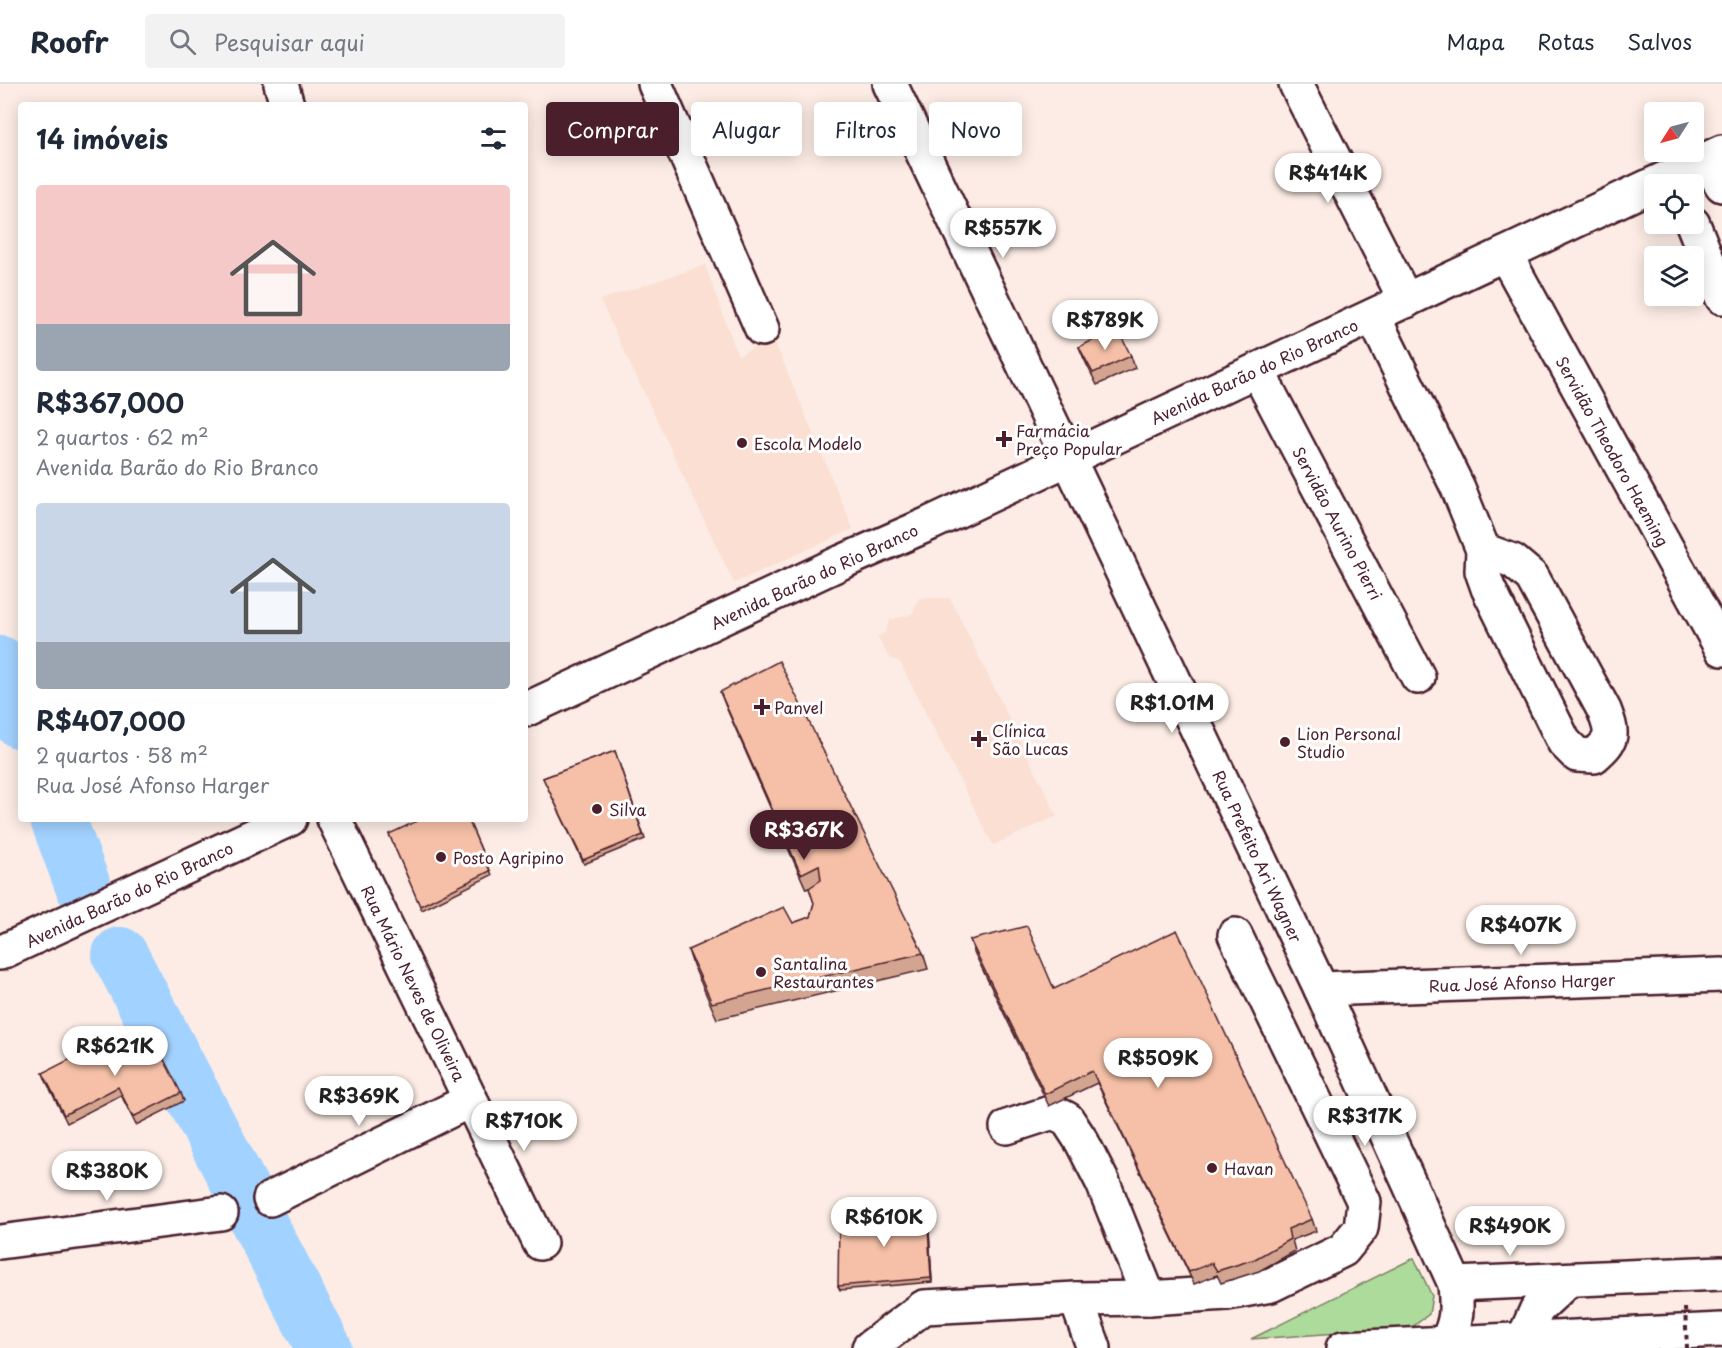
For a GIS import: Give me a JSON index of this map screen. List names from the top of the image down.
{
  "streets": {
    "street": [
      "Avenida Barão do Rio Branco",
      "Servidão Theodoro Haeming",
      "Servidão Aurino Pierri",
      "Rua Prefeito Ari Wagner",
      "Rua José Afonso Harger",
      "Rua Mário Neves de Oliveira"
    ]
  },
  "crossings": [
    ["Avenida Barão do Rio Branco", "Servidão Theodoro Haeming"],
    ["Avenida Barão do Rio Branco", "Servidão Aurino Pierri"],
    ["Avenida Barão do Rio Branco", "Rua Prefeito Ari Wagner"],
    ["Rua Prefeito Ari Wagner", "Rua José Afonso Harger"]
  ],
  "places": {
    "health": ["Farmácia Preço Popular", "Panvel", "Clínica São Lucas"],
    "other": [
      "Escola Modelo",
      "Lion Personal Studio",
      "Silva",
      "Posto Agripino",
      "Santalina Restaurantes",
      "Havan"
    ]
  },
  "north": "bottom left",
  "page": {
    "header": "Roofr",
    "search": "Pesquisar aqui",
    "nav": ["Mapa", "Rotas", "Salvos"],
    "chip": [
      "Comprar",
      "Alugar",
      "Filtros",
      "Novo"
    ],
    "heading": "14 imóveis",
    "price": [
      "R$414K",
      "R$557K",
      "R$789K",
      "R$1.01M",
      "R$367K",
      "R$407K",
      "R$621K",
      "R$509K",
      "R$369K",
      "R$317K",
      "R$710K",
      "R$380K",
      "R$610K",
      "R$490K"
    ],
    "list": [
      {
        "name": "R$367,000",
        "note": "2 quartos · 62 m² · Avenida Barão do Rio Branco"
      },
      {
        "name": "R$407,000",
        "note": "2 quartos · 58 m² · Rua José Afonso Harger"
      }
    ]
  }
}
